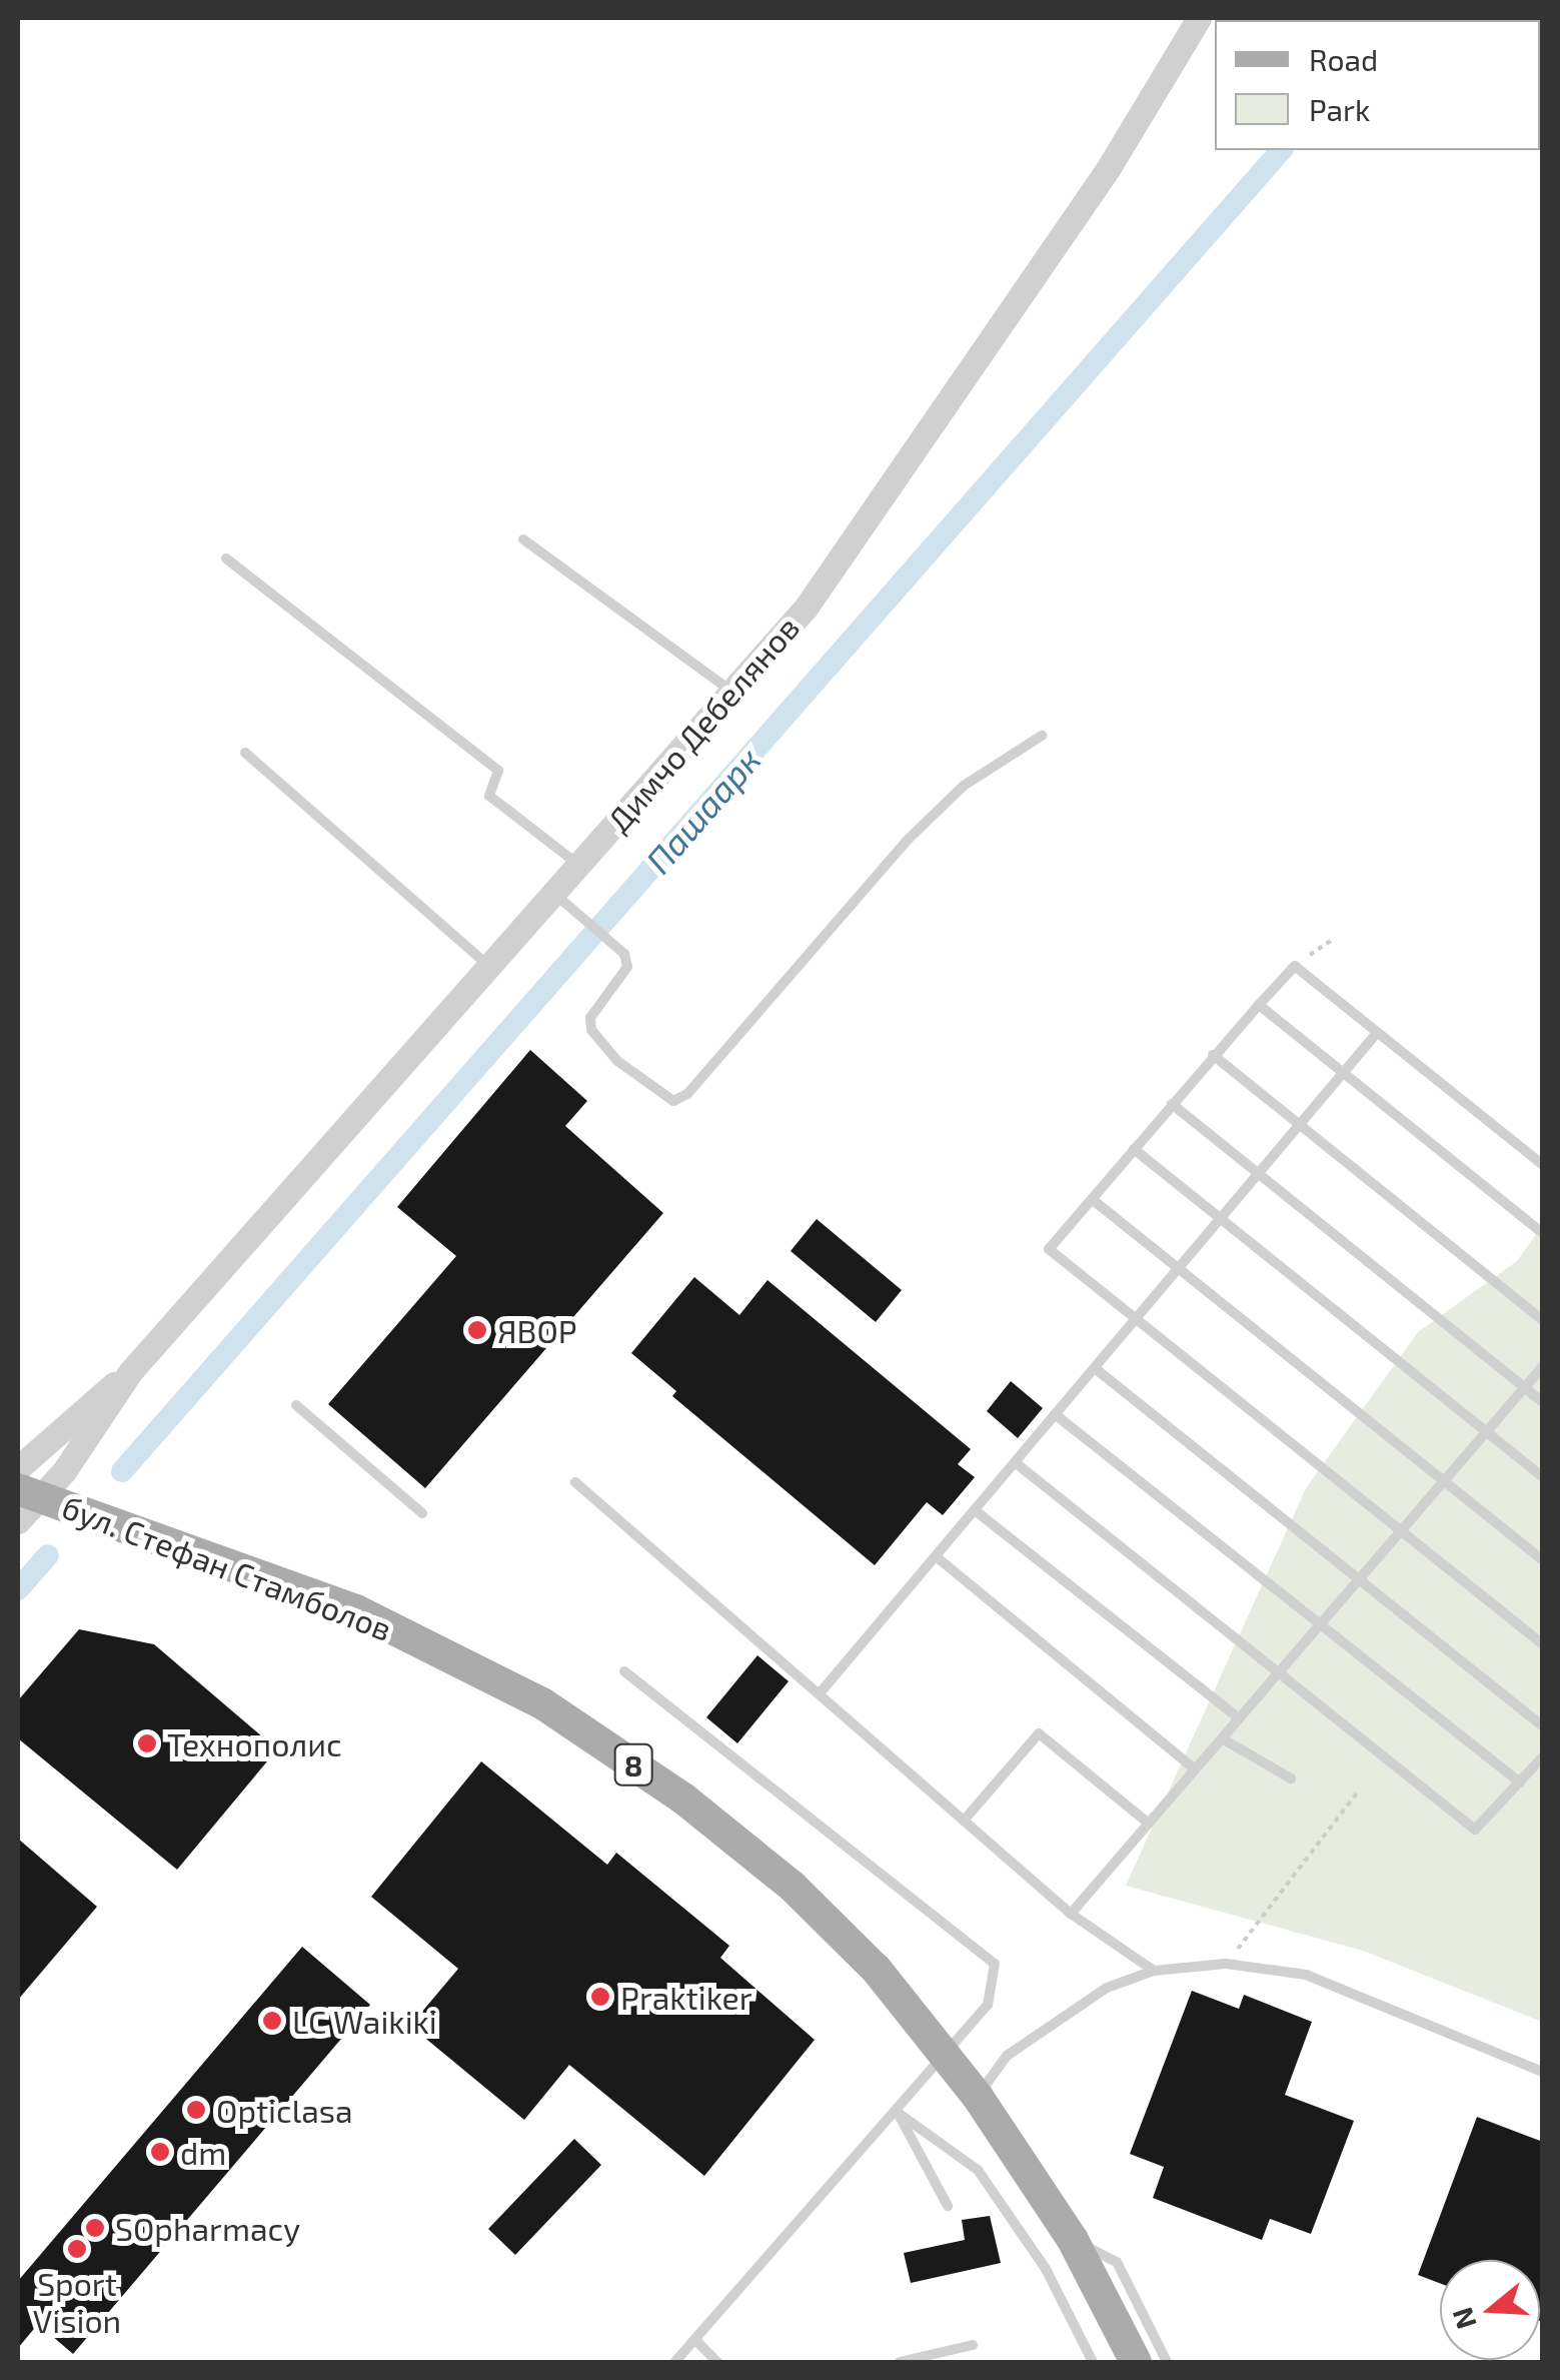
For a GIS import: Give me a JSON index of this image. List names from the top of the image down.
{
  "streets": {
    "main road": ["бул. Стефан Стамболов", "8"],
    "street": ["Димчо Дебелянов"]
  },
  "crossings": [
    ["Димчо Дебелянов", "бул. Стефан Стамболов"]
  ],
  "water": ["Пашаарк"],
  "places": [
    "ЯВОР",
    "Технополис",
    "Praktiker",
    "LC Waikiki",
    "Opticlasa",
    "dm",
    "SOpharmacy",
    "Sport Vision"
  ],
  "legend": ["Road", "Park"],
  "north": "left"
}
